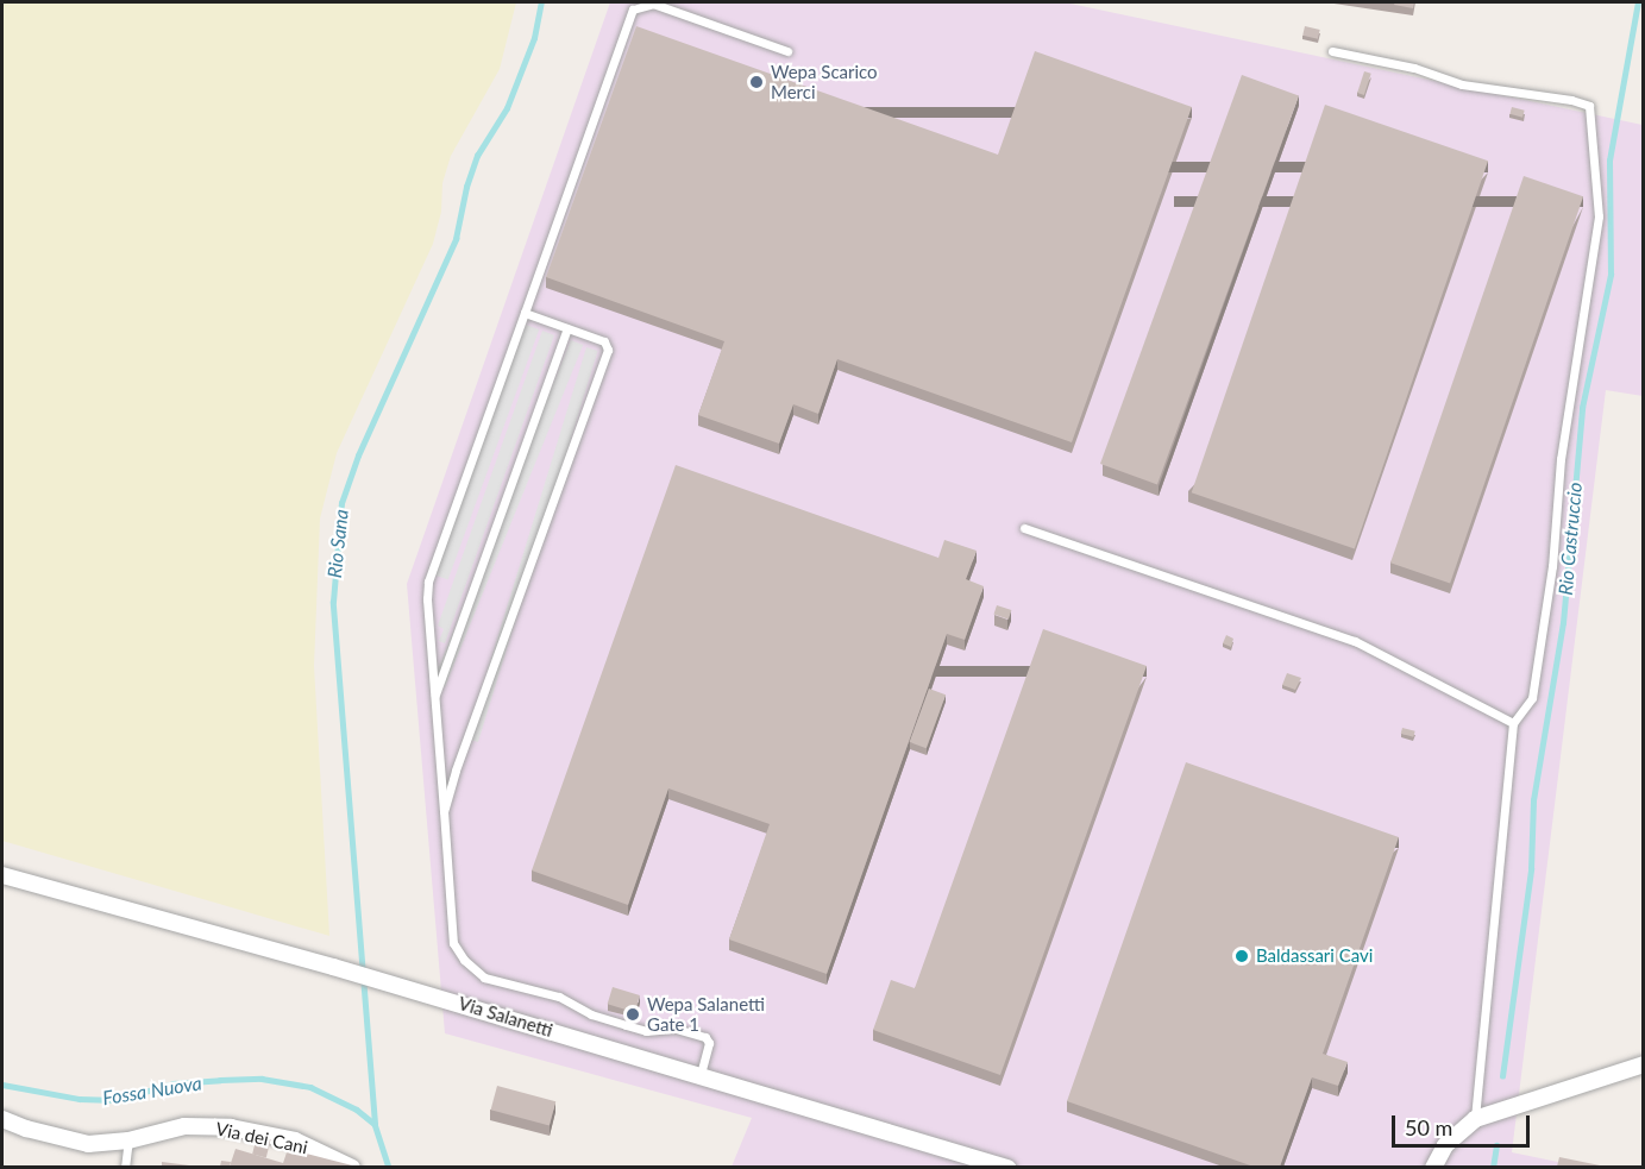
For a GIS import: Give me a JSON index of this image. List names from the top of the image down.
{
  "streets": {
    "street": ["Via Salanetti", "Via dei Cani"]
  },
  "water": ["Rio Castruccio", "Rio Sana", "Fossa Nuova"],
  "places": ["Wepa Scarico Merci", "Baldassari Cavi", "Wepa Salanetti Gate 1"],
  "scale_bar": "50 m"
}
